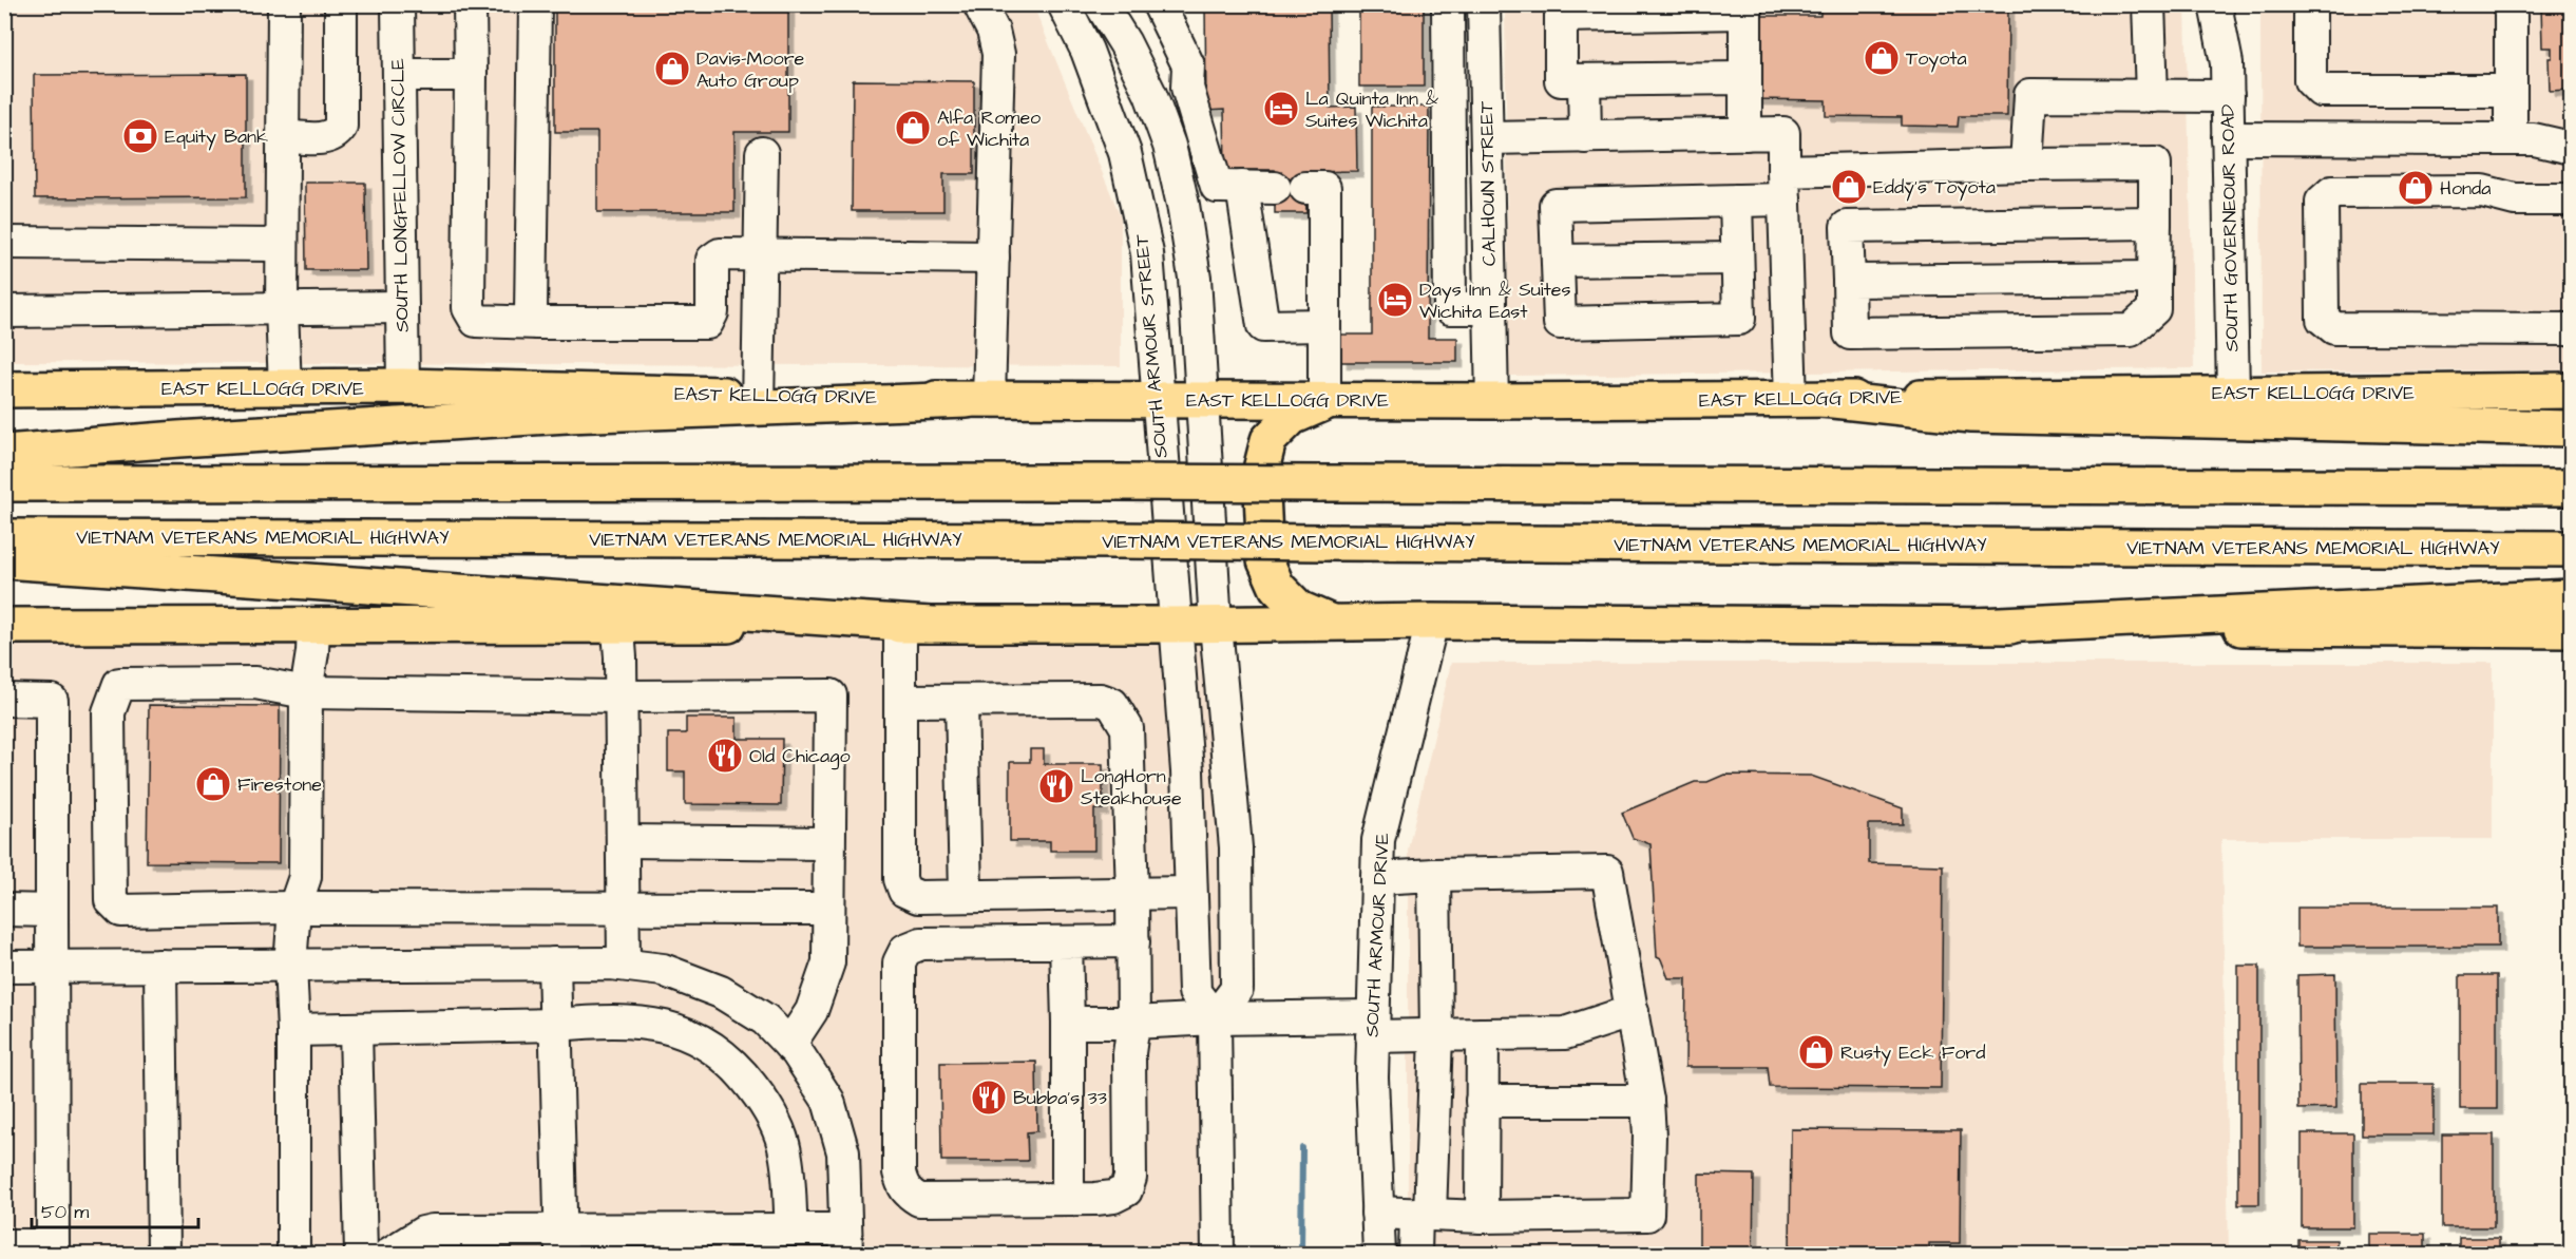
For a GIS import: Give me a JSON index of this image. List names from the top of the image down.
{
  "streets": {
    "main road": ["EAST KELLOGG DRIVE", "VIETNAM VETERANS MEMORIAL HIGHWAY"],
    "street": [
      "CALHOUN STREET",
      "SOUTH LONGFELLOW CIRCLE",
      "SOUTH GOVERNEOUR ROAD",
      "SOUTH ARMOUR STREET",
      "SOUTH ARMOUR DRIVE"
    ]
  },
  "crossings": [
    ["CALHOUN STREET", "EAST KELLOGG DRIVE"],
    ["SOUTH LONGFELLOW CIRCLE", "EAST KELLOGG DRIVE"],
    ["SOUTH GOVERNEOUR ROAD", "EAST KELLOGG DRIVE"],
    ["SOUTH ARMOUR STREET", "EAST KELLOGG DRIVE"]
  ],
  "places": {
    "shop": [
      "Toyota",
      "Davis-Moore Auto Group",
      "Alfa Romeo of Wichita",
      "Eddy's Toyota",
      "Honda",
      "Firestone",
      "Rusty Eck Ford"
    ],
    "hotel": ["La Quinta Inn & Suites Wichita", "Days Inn & Suites Wichita East"],
    "bank": ["Equity Bank"],
    "restaurant": ["Old Chicago", "LongHorn Steakhouse", "Bubba's 33"]
  },
  "scale_bar": "50 m"
}
